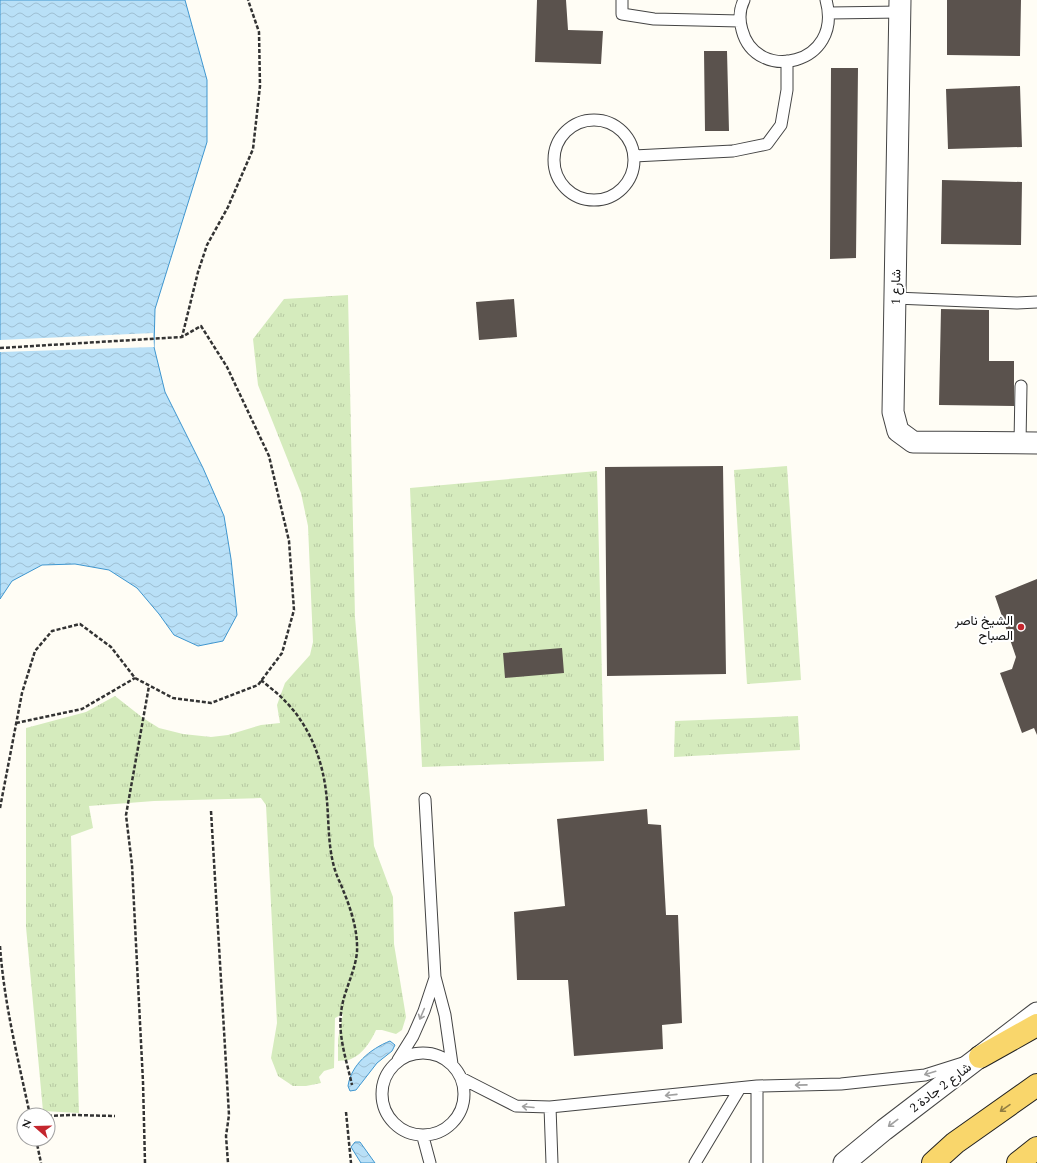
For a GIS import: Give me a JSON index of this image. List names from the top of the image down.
{
  "streets": {
    "street": ["شارع 1", "شارع 2 جادة 2"]
  },
  "one_way": ["شارع 2 جادة 2"],
  "places": ["الشيخ ناصر الصباح"],
  "north": "left"
}
